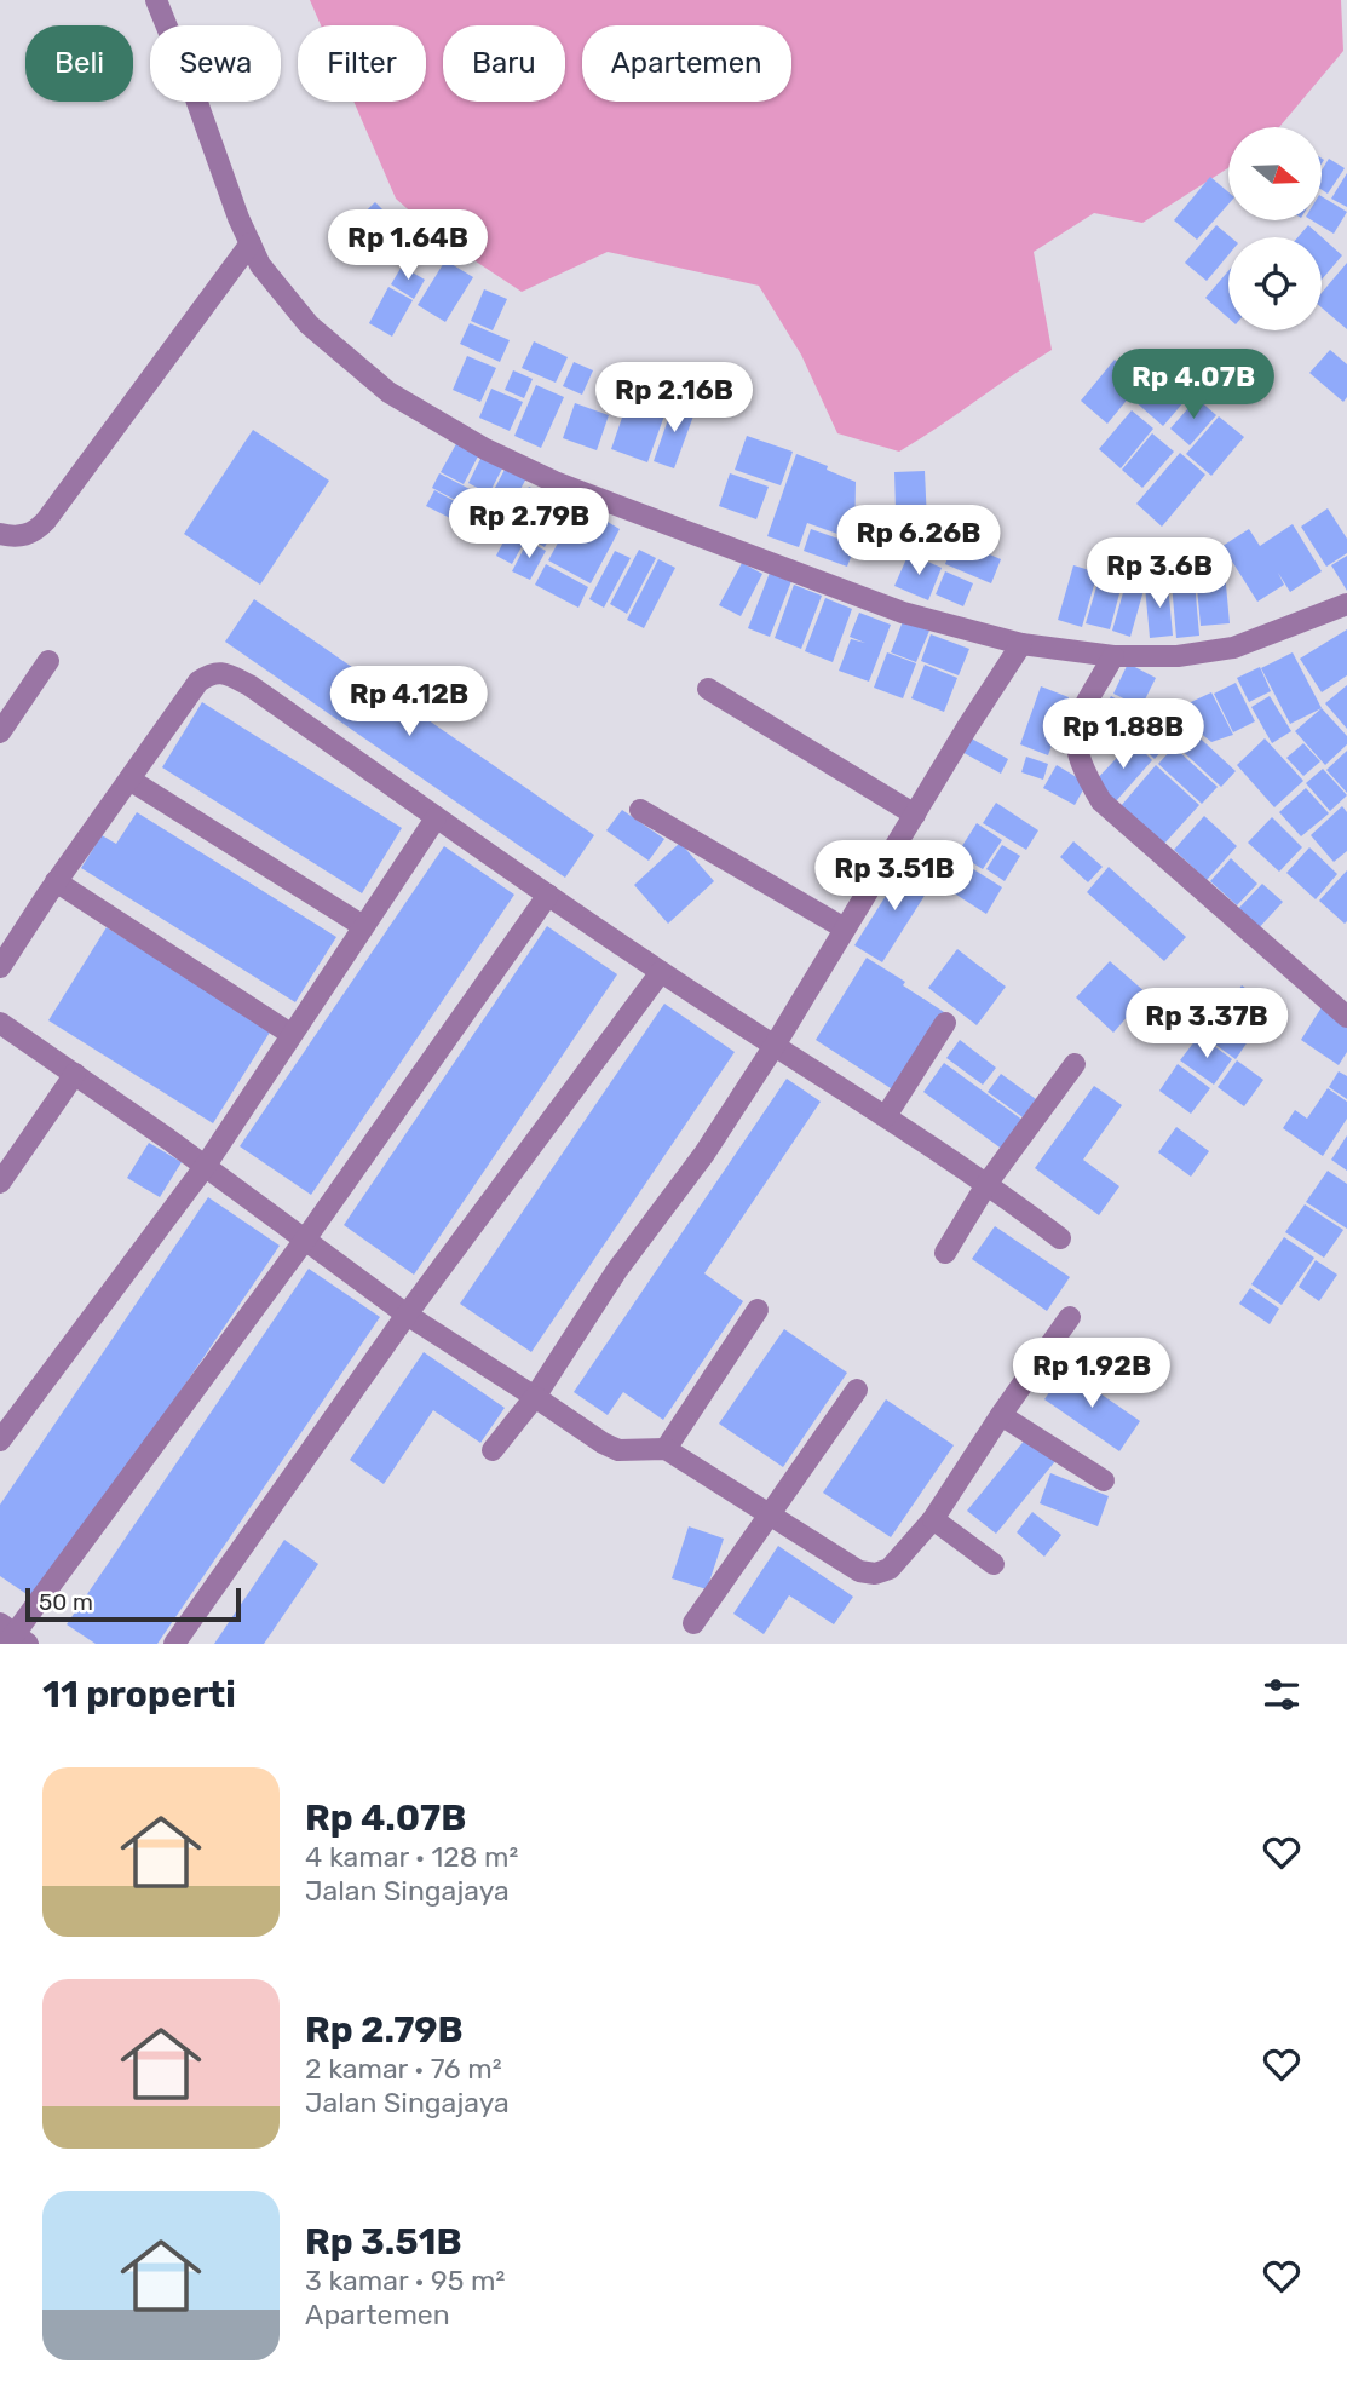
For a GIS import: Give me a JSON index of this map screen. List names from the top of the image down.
{
  "scale_bar": "50 m",
  "north": "right",
  "page": {
    "chip": [
      "Beli",
      "Sewa",
      "Filter",
      "Baru",
      "Apartemen"
    ],
    "price": [
      "Rp 1.64B",
      "Rp 4.07B",
      "Rp 2.16B",
      "Rp 2.79B",
      "Rp 6.26B",
      "Rp 3.6B",
      "Rp 4.12B",
      "Rp 1.88B",
      "Rp 3.51B",
      "Rp 3.37B",
      "Rp 1.92B"
    ],
    "scale": "50 m",
    "heading": "11 properti",
    "list": [
      {
        "name": "Rp 4.07B",
        "note": "4 kamar · 128 m² · Jalan Singajaya"
      },
      {
        "name": "Rp 2.79B",
        "note": "2 kamar · 76 m² · Jalan Singajaya"
      },
      {
        "name": "Rp 3.51B",
        "note": "3 kamar · 95 m² · Apartemen"
      }
    ]
  }
}
